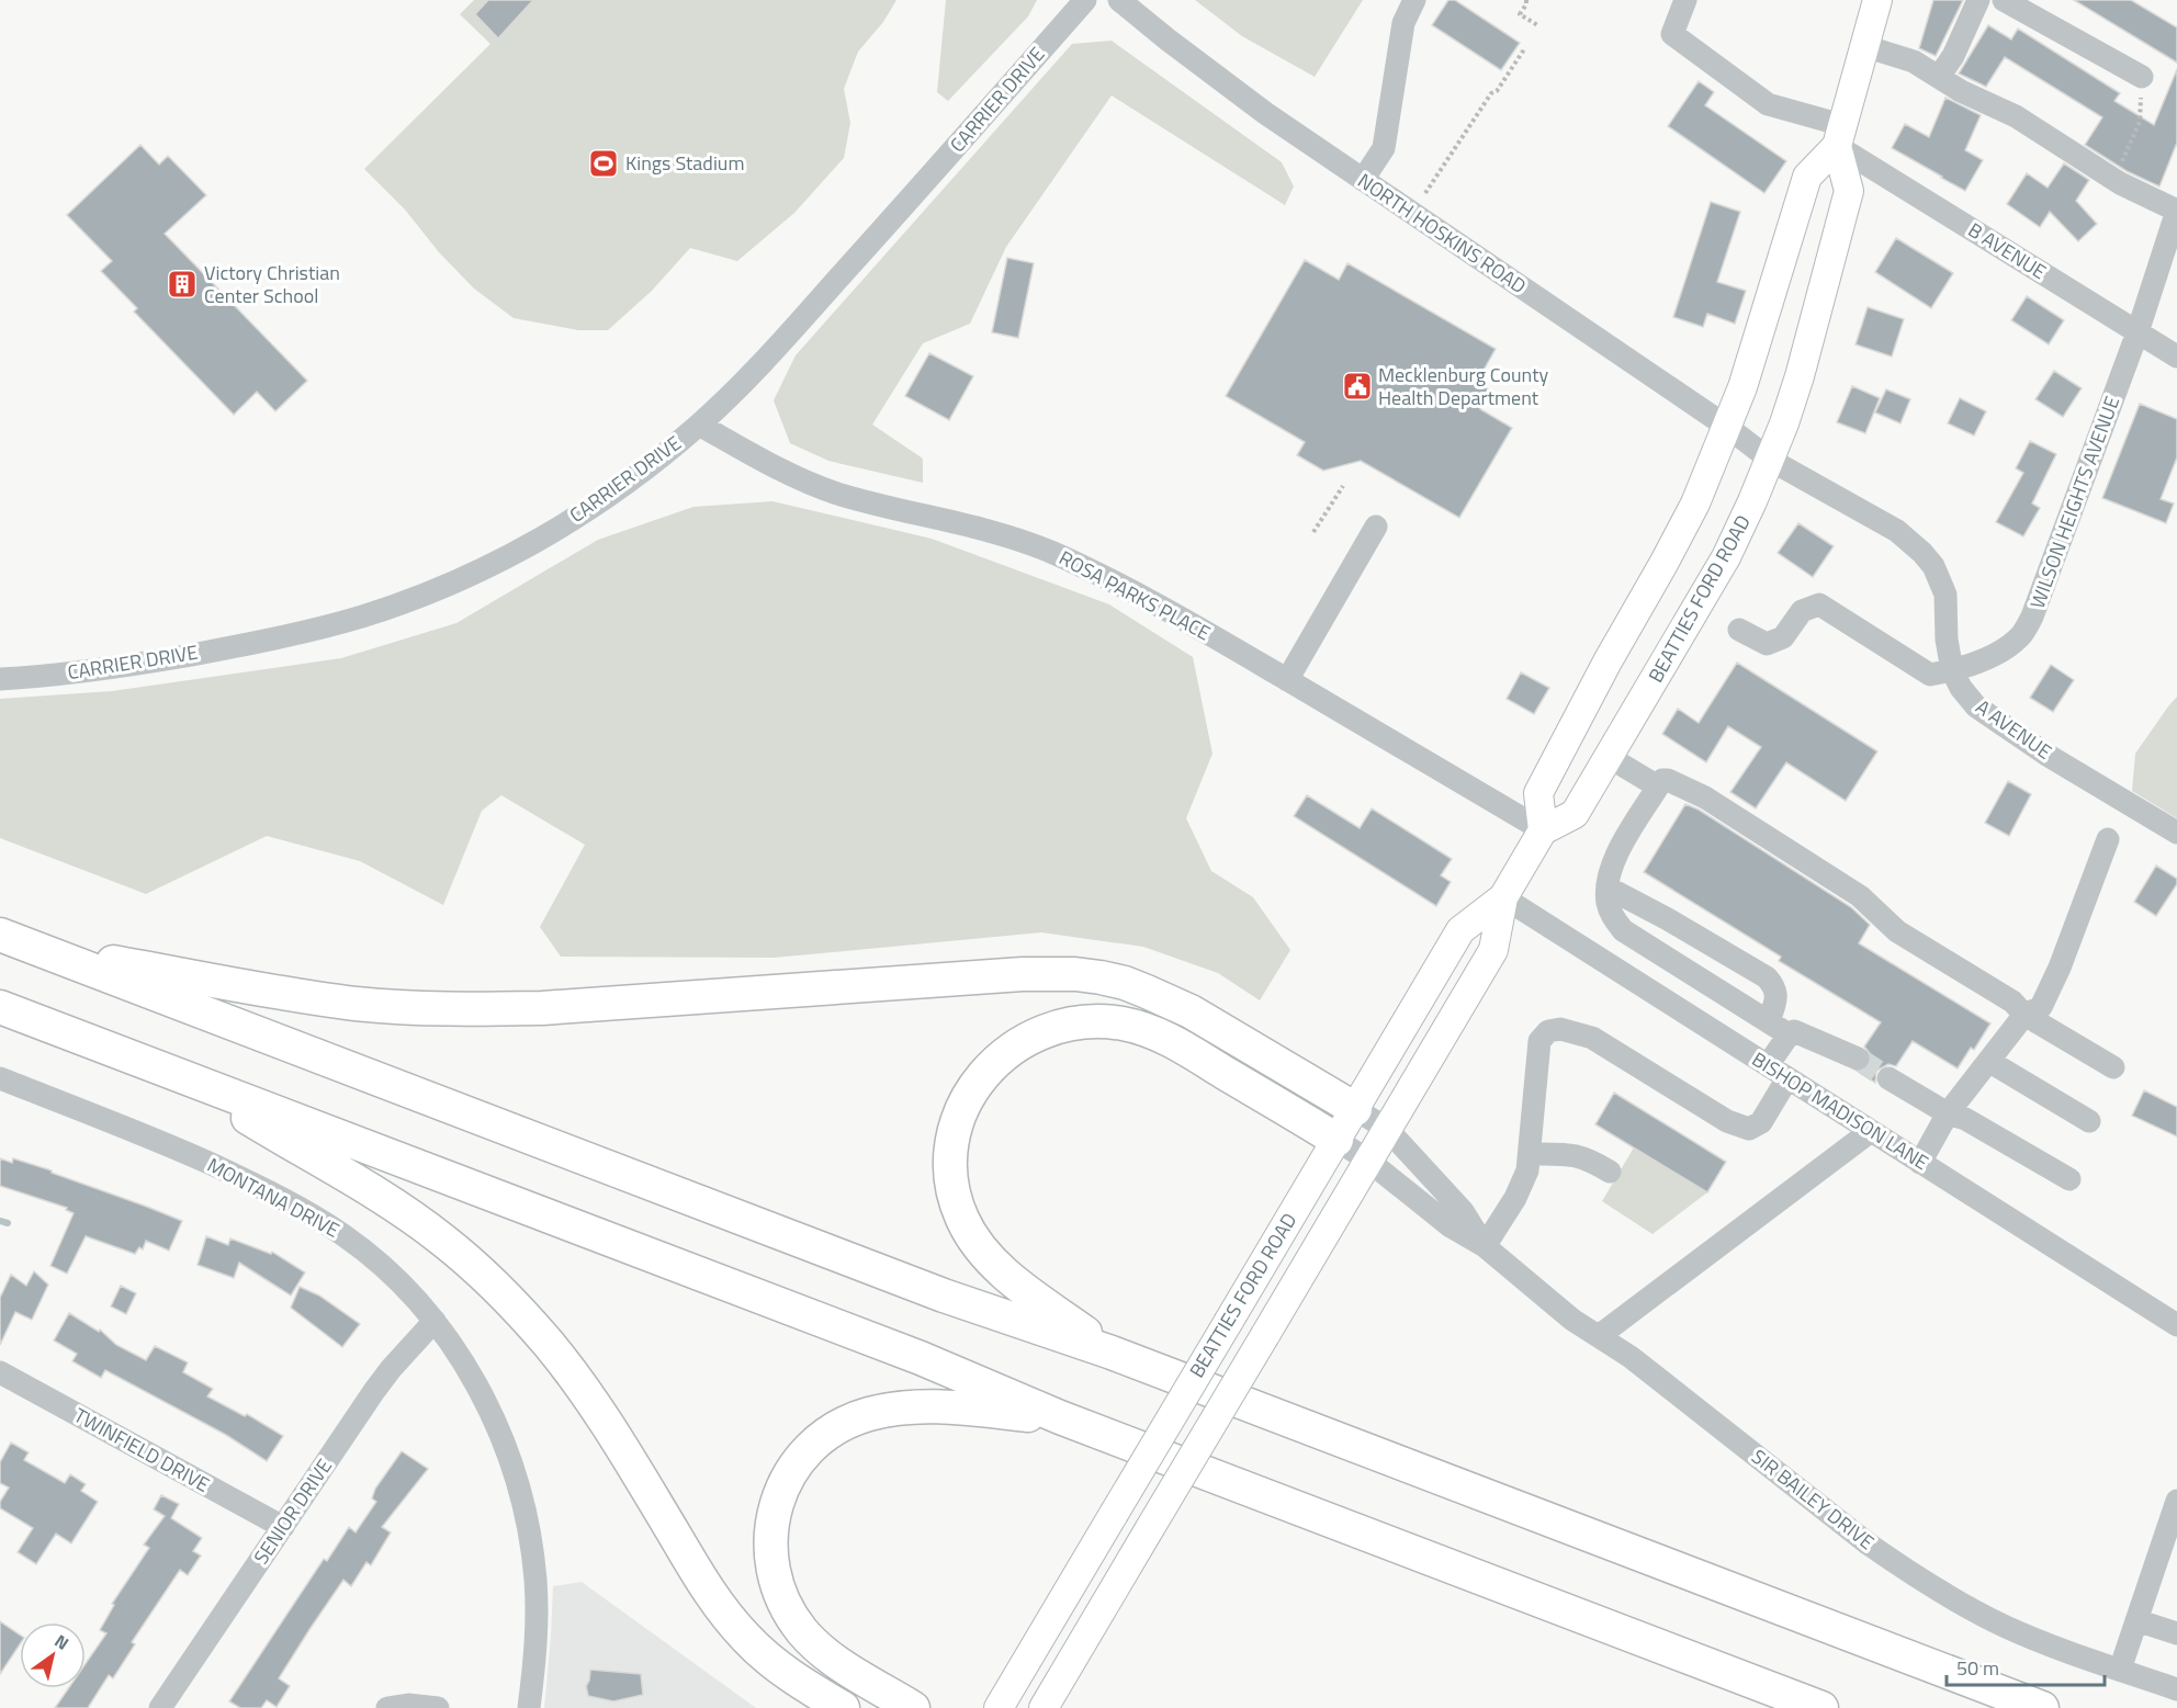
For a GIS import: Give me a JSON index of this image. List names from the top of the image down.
{
  "streets": {
    "main road": ["BEATTIES FORD ROAD"],
    "street": [
      "CARRIER DRIVE",
      "NORTH HOSKINS ROAD",
      "B AVENUE",
      "WILSON HEIGHTS AVENUE",
      "ROSA PARKS PLACE",
      "A AVENUE",
      "BISHOP MADISON LANE",
      "MONTANA DRIVE",
      "TWINFIELD DRIVE",
      "SIR BAILEY DRIVE",
      "SENIOR DRIVE"
    ]
  },
  "crossings": [
    ["CARRIER DRIVE", "ROSA PARKS PLACE"],
    ["NORTH HOSKINS ROAD", "BEATTIES FORD ROAD"],
    ["NORTH HOSKINS ROAD", "A AVENUE"],
    ["B AVENUE", "WILSON HEIGHTS AVENUE"],
    ["B AVENUE", "BEATTIES FORD ROAD"],
    ["WILSON HEIGHTS AVENUE", "A AVENUE"],
    ["ROSA PARKS PLACE", "BEATTIES FORD ROAD"],
    ["BEATTIES FORD ROAD", "A AVENUE"],
    ["BEATTIES FORD ROAD", "BISHOP MADISON LANE"],
    ["BEATTIES FORD ROAD", "SIR BAILEY DRIVE"],
    ["MONTANA DRIVE", "SENIOR DRIVE"],
    ["TWINFIELD DRIVE", "SENIOR DRIVE"]
  ],
  "places": {
    "sports": ["Kings Stadium"],
    "building": ["Victory Christian Center School"],
    "public building": ["Mecklenburg County Health Department"]
  },
  "scale_bar": "50 m",
  "north": "top right"
}
